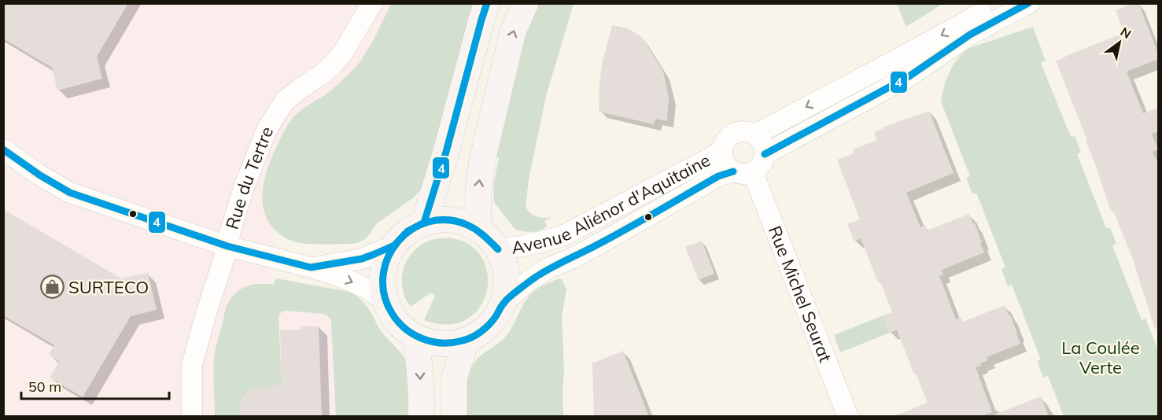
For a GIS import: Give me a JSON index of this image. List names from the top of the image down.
{
  "streets": {
    "street": ["Rue du Tertre", "Avenue Aliénor d'Aquitaine", "Rue Michel Seurat"]
  },
  "crossings": [
    ["Avenue Aliénor d'Aquitaine", "Rue Michel Seurat"]
  ],
  "parks": ["La Coulée Verte"],
  "places": {
    "shop": ["SURTECO"]
  },
  "lines": ["transit line 4"],
  "scale_bar": "50 m",
  "north": "top right"
}
